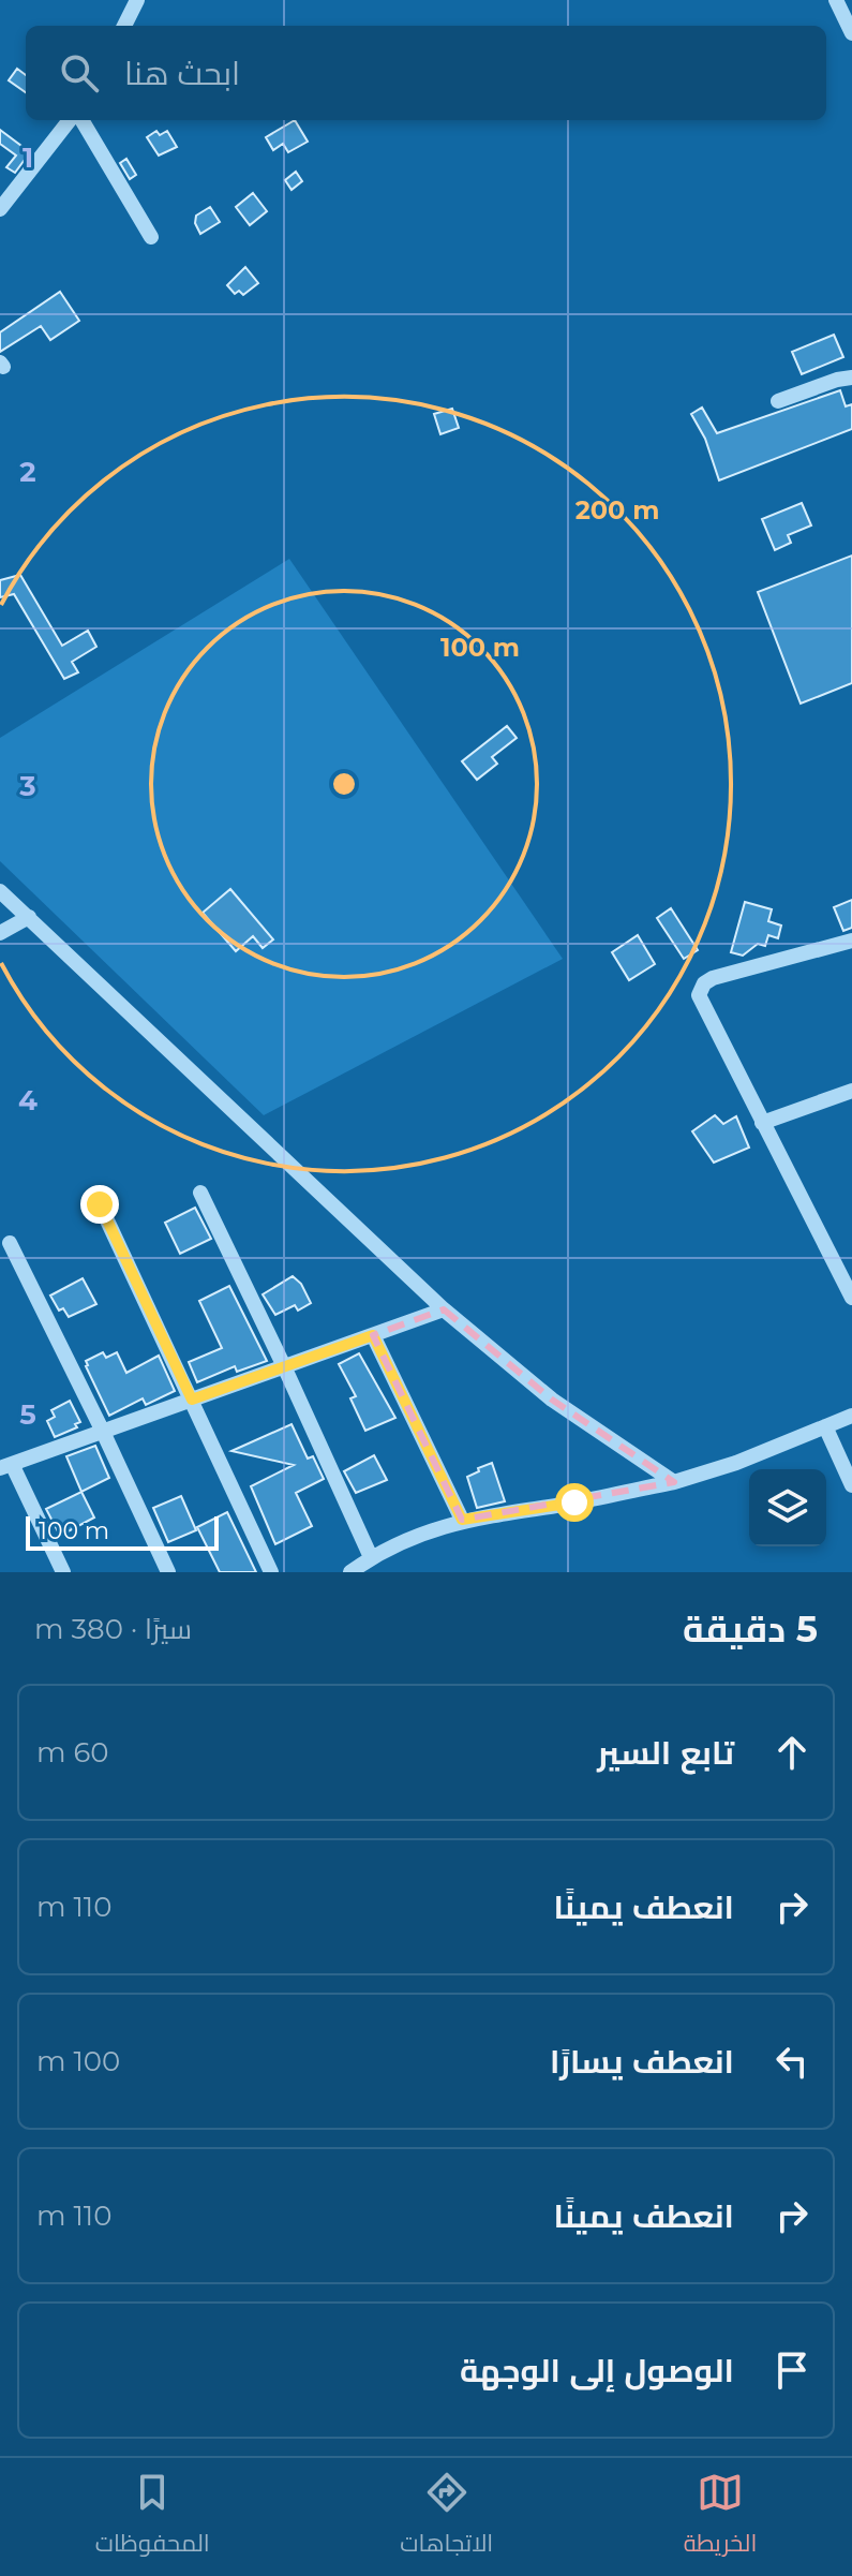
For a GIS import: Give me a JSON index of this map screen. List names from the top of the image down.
{
  "scale_bar": "100 m",
  "page": {
    "search": "ابحث هنا",
    "scale": "100 m",
    "heading": ["5 دقيقة", "سيرًا · 380 m"],
    "list": [
      ["تابع السير", "60 m"],
      ["انعطف يمينًا", "110 m"],
      ["انعطف يسارًا", "100 m"],
      ["انعطف يمينًا", "110 m"],
      "الوصول إلى الوجهة"
    ],
    "nav": ["الخريطة", "الاتجاهات", "المحفوظات"]
  },
  "grid": {
    "rows": [
      "1",
      "2",
      "3",
      "4",
      "5"
    ]
  },
  "rings": ["200 m", "100 m"]
}
